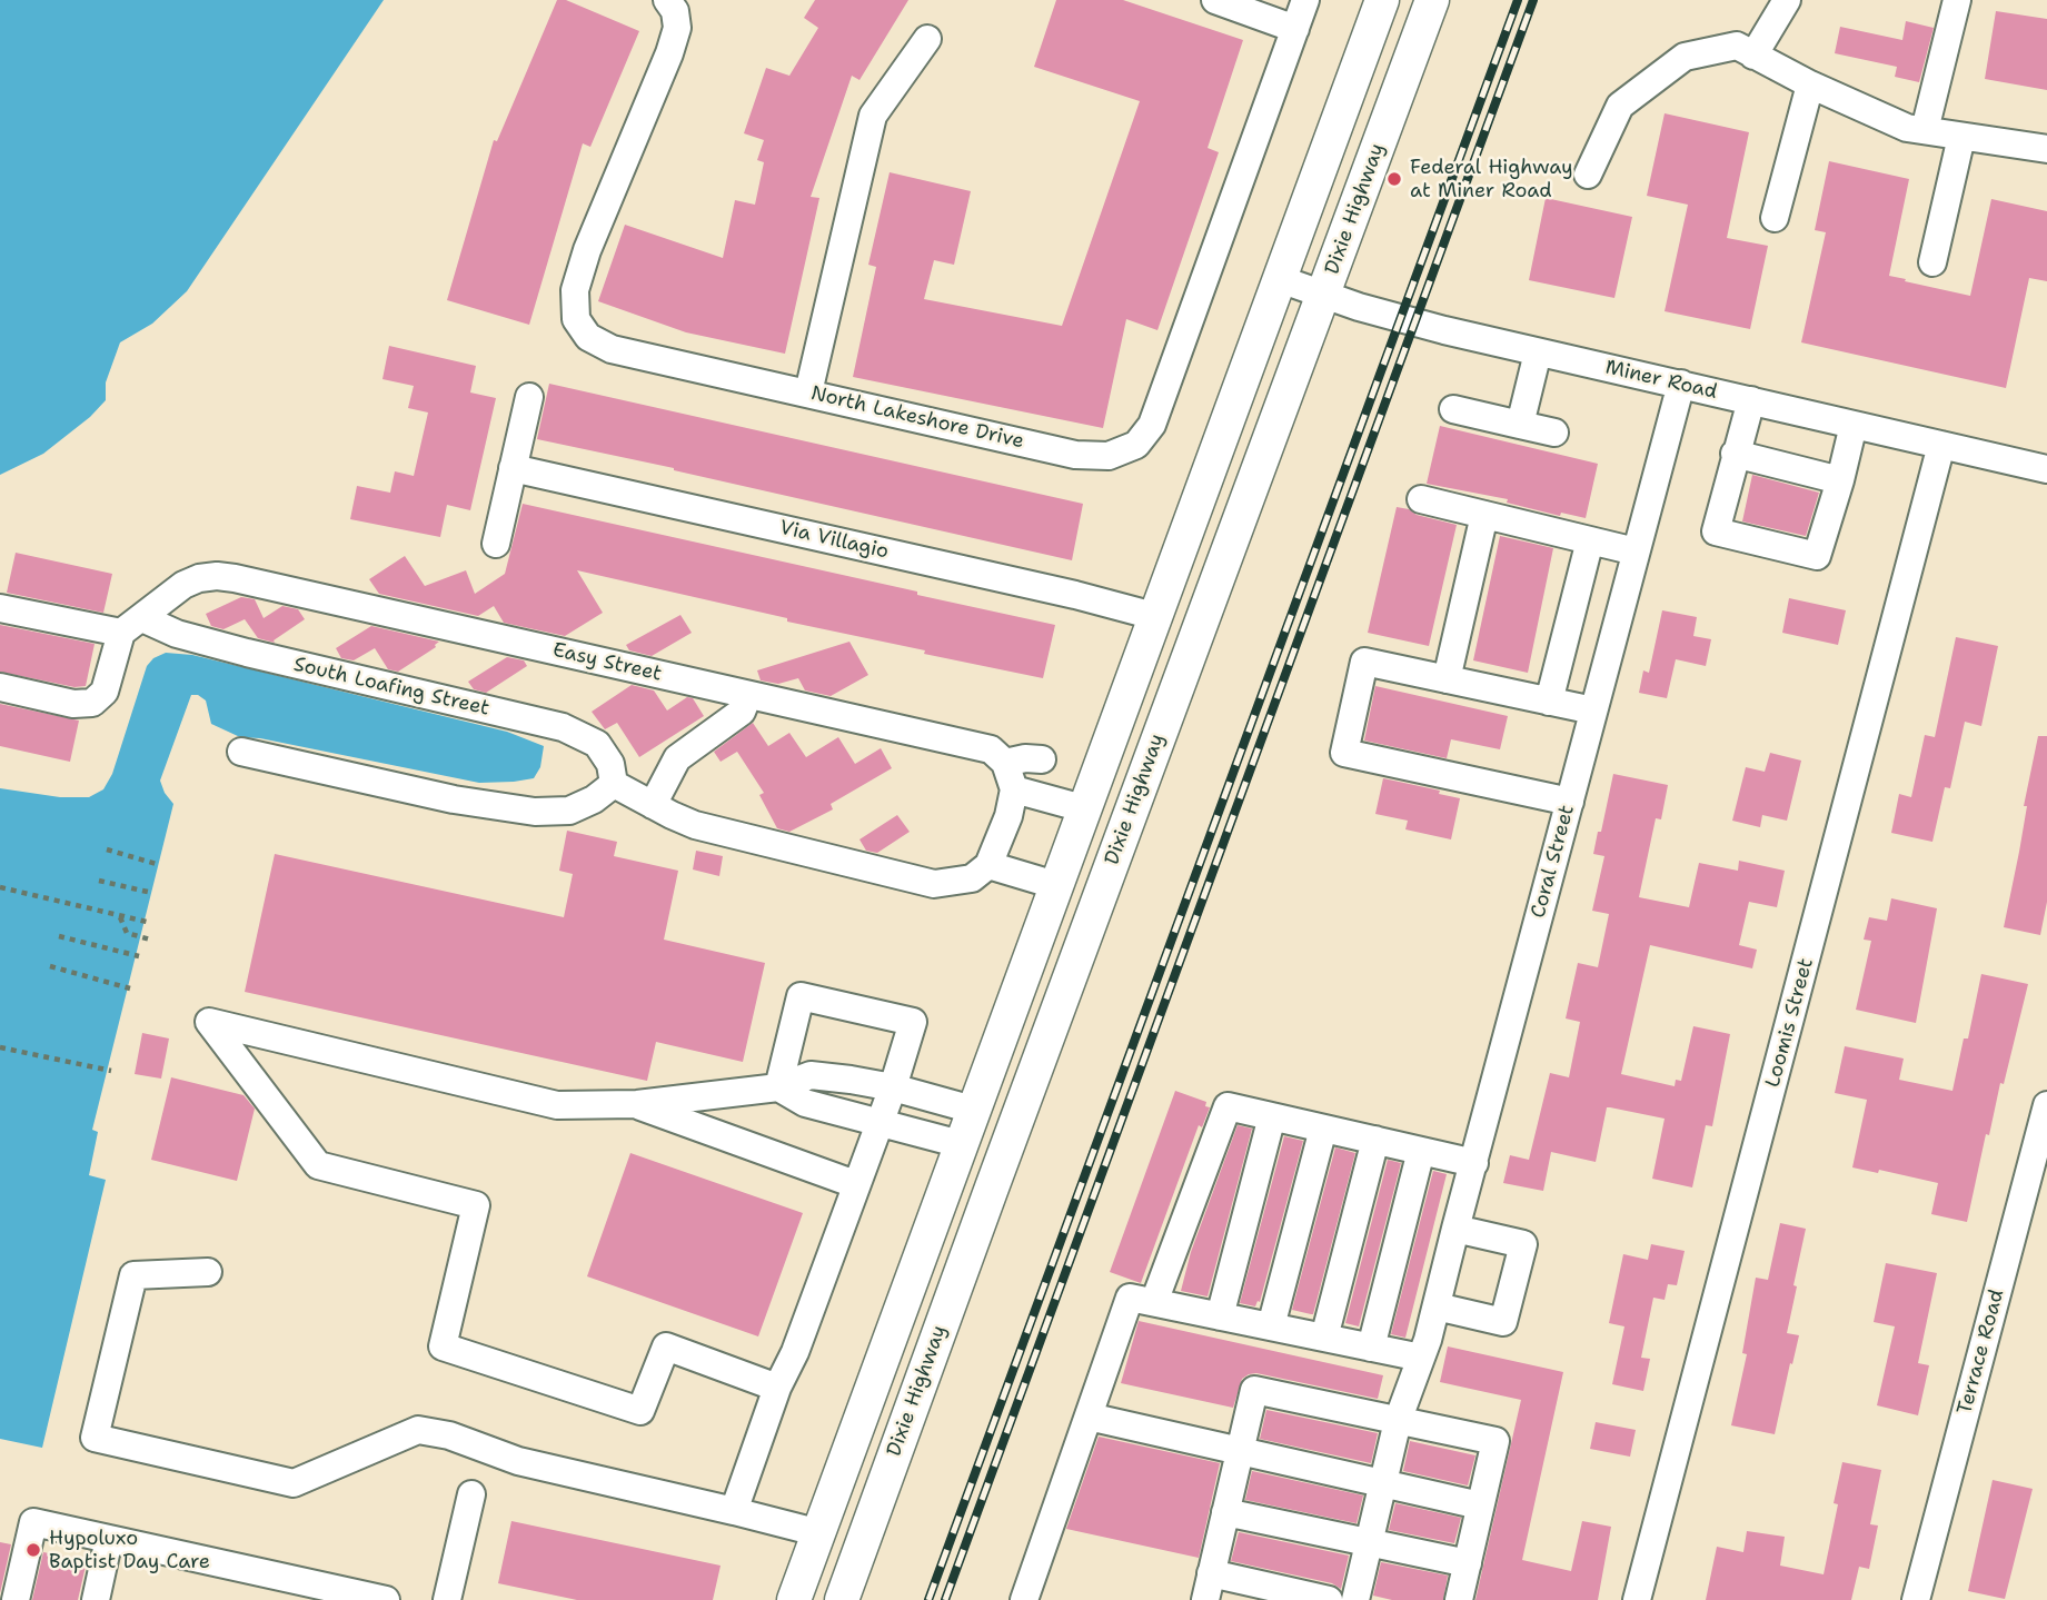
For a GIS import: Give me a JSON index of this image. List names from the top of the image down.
{
  "streets": {
    "main road": ["Dixie Highway"],
    "street": [
      "Miner Road",
      "North Lakeshore Drive",
      "Via Villagio",
      "Easy Street",
      "South Loafing Street",
      "Coral Street",
      "Loomis Street",
      "Terrace Road"
    ]
  },
  "crossings": [
    ["Dixie Highway", "Miner Road"],
    ["Miner Road", "Coral Street"],
    ["Miner Road", "Loomis Street"],
    ["Easy Street", "South Loafing Street"]
  ],
  "places": ["Federal Highway at Miner Road", "Hypoluxo Baptist Day Care"]
}
